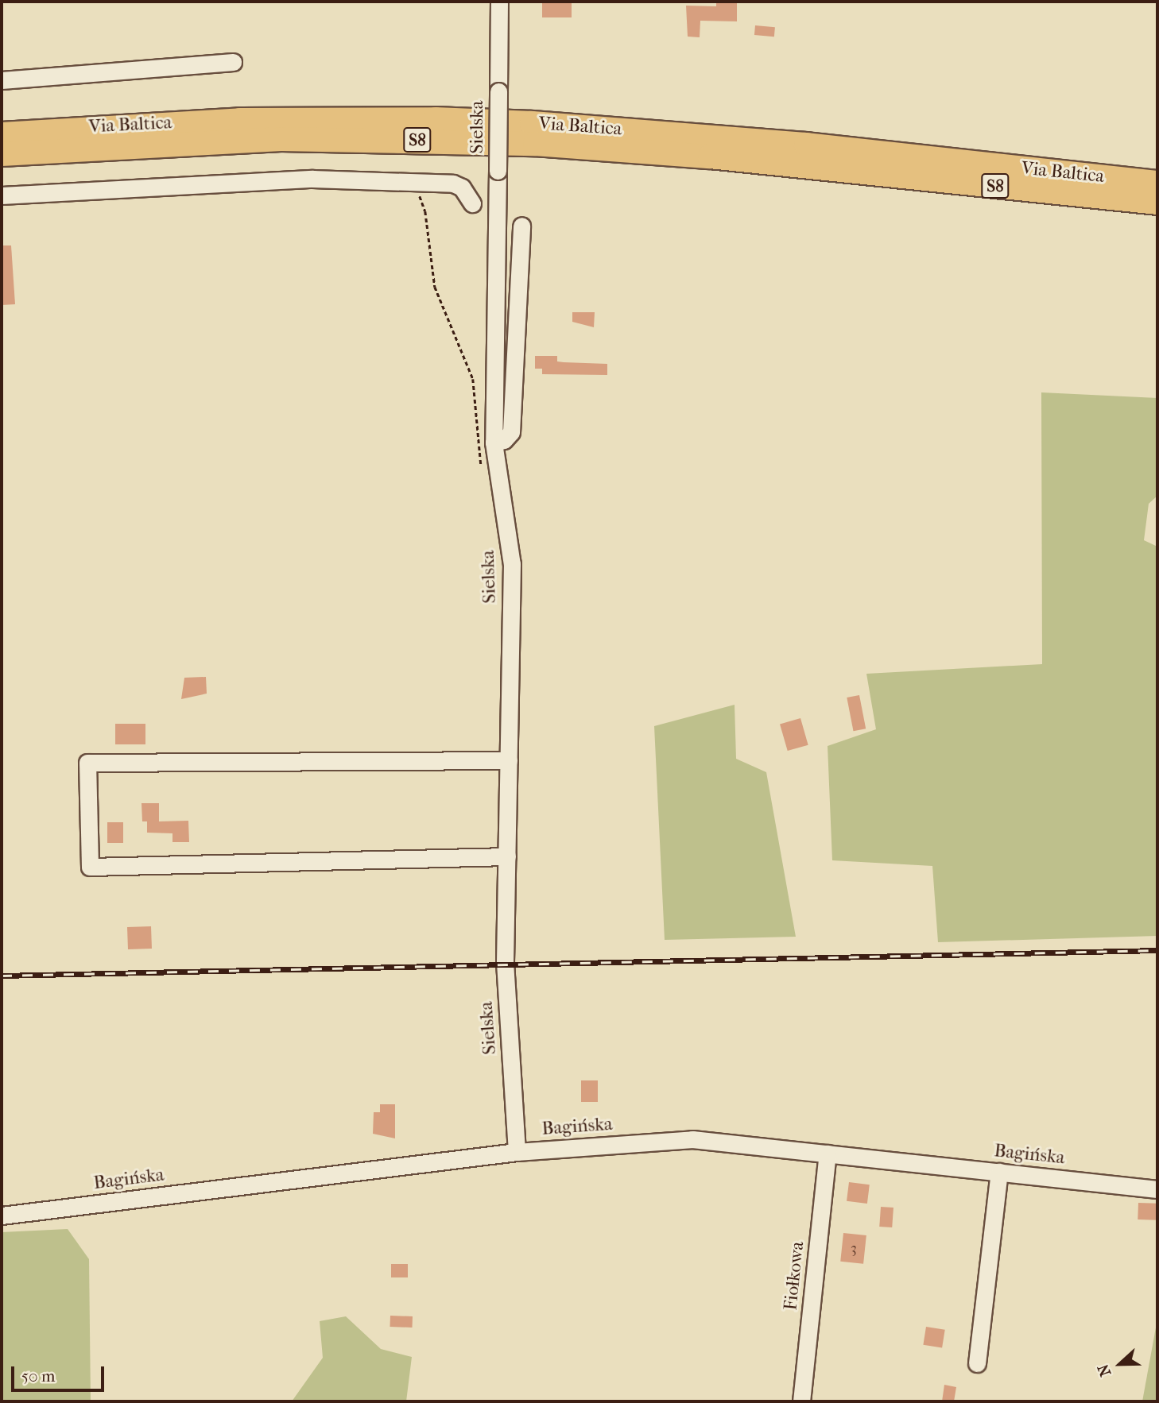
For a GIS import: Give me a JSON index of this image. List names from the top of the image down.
{
  "streets": {
    "highway": ["Via Baltica", "S8"],
    "street": ["Sielska", "Bagińska", "Fiołkowa"]
  },
  "crossings": [
    ["Sielska", "Bagińska"],
    ["Bagińska", "Fiołkowa"]
  ],
  "house_numbers": ["3"],
  "scale_bar": "50 m",
  "north": "left"
}
